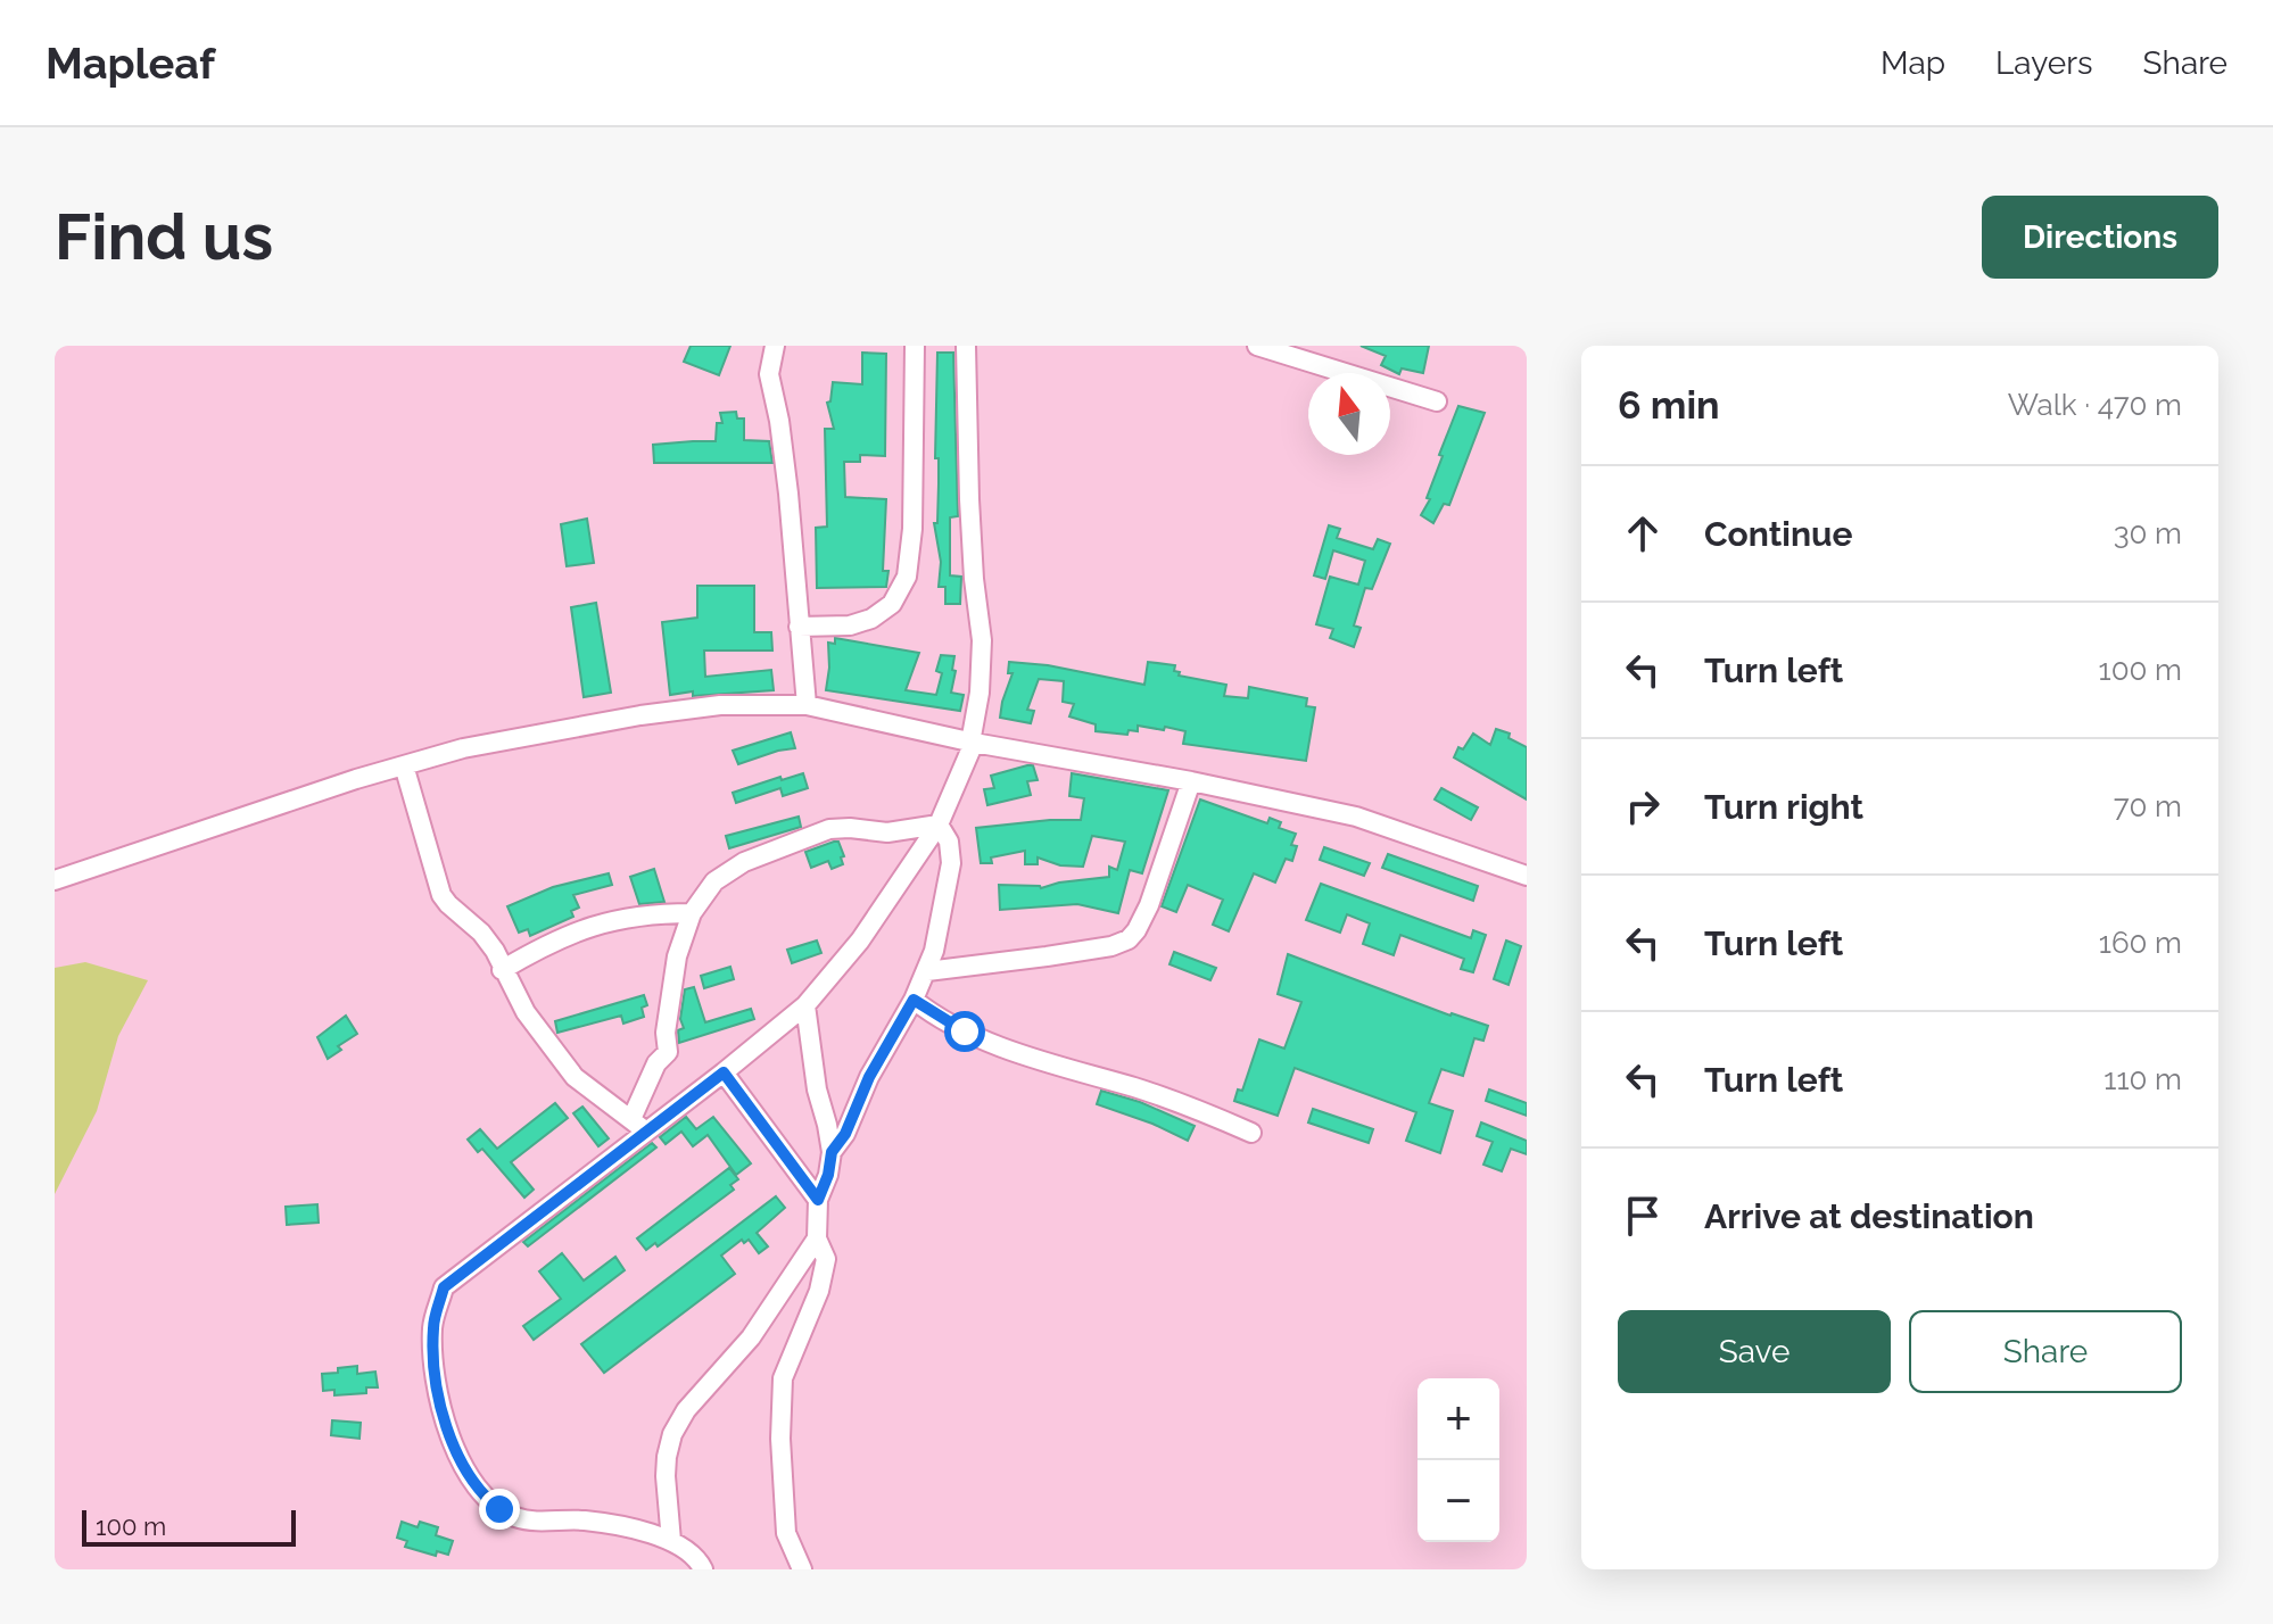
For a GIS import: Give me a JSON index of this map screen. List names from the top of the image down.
{
  "scale_bar": "100 m",
  "north": "top",
  "page": {
    "header": "Mapleaf",
    "nav": ["Map", "Layers", "Share"],
    "buttons": [
      "Directions",
      ["Save", "Share"]
    ],
    "title": "Find us",
    "heading": ["6 min", "Walk · 470 m"],
    "list": [
      ["Continue", "30 m"],
      ["Turn left", "100 m"],
      ["Turn right", "70 m"],
      ["Turn left", "160 m"],
      ["Turn left", "110 m"],
      "Arrive at destination"
    ],
    "map_buttons": ["+", "−"],
    "scale": "100 m"
  }
}
